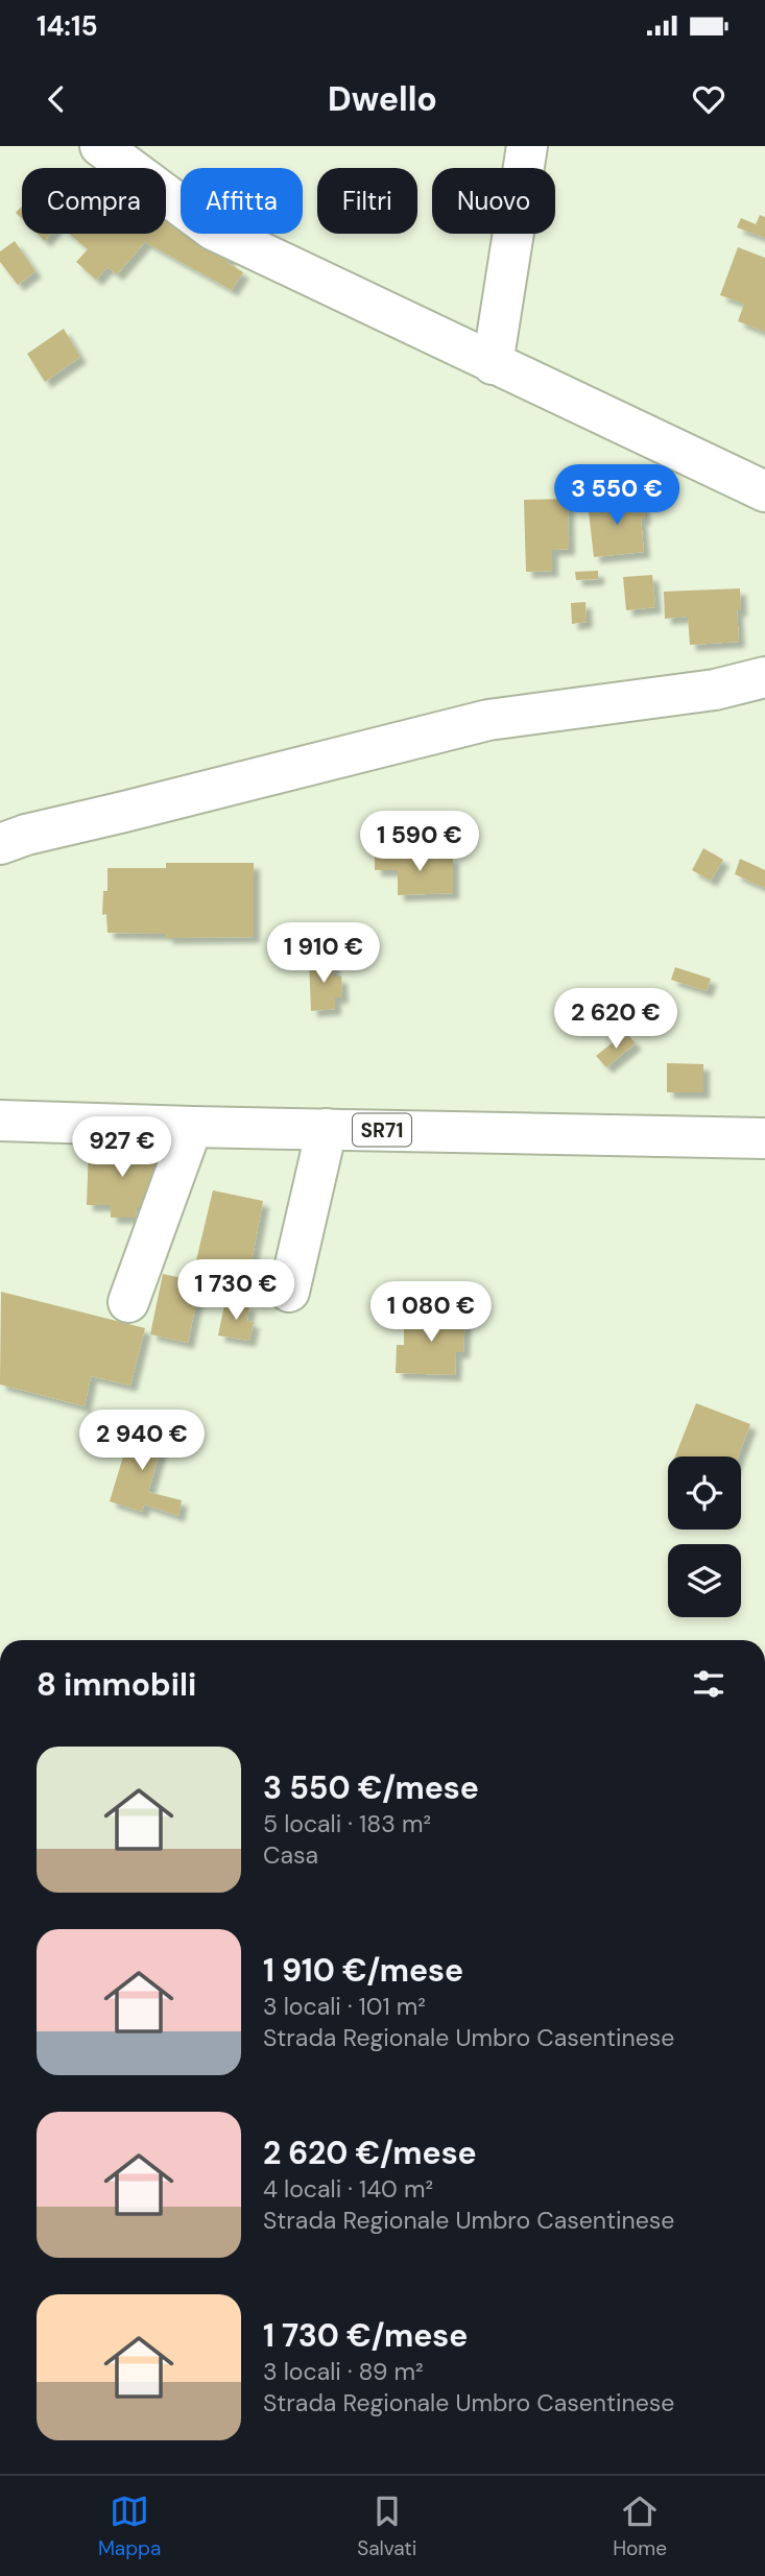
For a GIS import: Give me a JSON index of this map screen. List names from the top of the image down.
{
  "streets": {
    "street": ["SR71"]
  },
  "page": {
    "status": "14:15",
    "header": "Dwello",
    "chip": [
      "Compra",
      "Affitta",
      "Filtri",
      "Nuovo"
    ],
    "price": [
      "3 550 €",
      "1 590 €",
      "1 910 €",
      "2 620 €",
      "927 €",
      "1 730 €",
      "1 080 €",
      "2 940 €"
    ],
    "heading": "8 immobili",
    "list": [
      {
        "name": "3 550 €/mese",
        "note": "5 locali · 183 m² · Casa"
      },
      {
        "name": "1 910 €/mese",
        "note": "3 locali · 101 m² · Strada Regionale Umbro Casentinese"
      },
      {
        "name": "2 620 €/mese",
        "note": "4 locali · 140 m² · Strada Regionale Umbro Casentinese"
      },
      {
        "name": "1 730 €/mese",
        "note": "3 locali · 89 m² · Strada Regionale Umbro Casentinese"
      }
    ],
    "tabs": ["Mappa", "Salvati", "Home"]
  }
}
